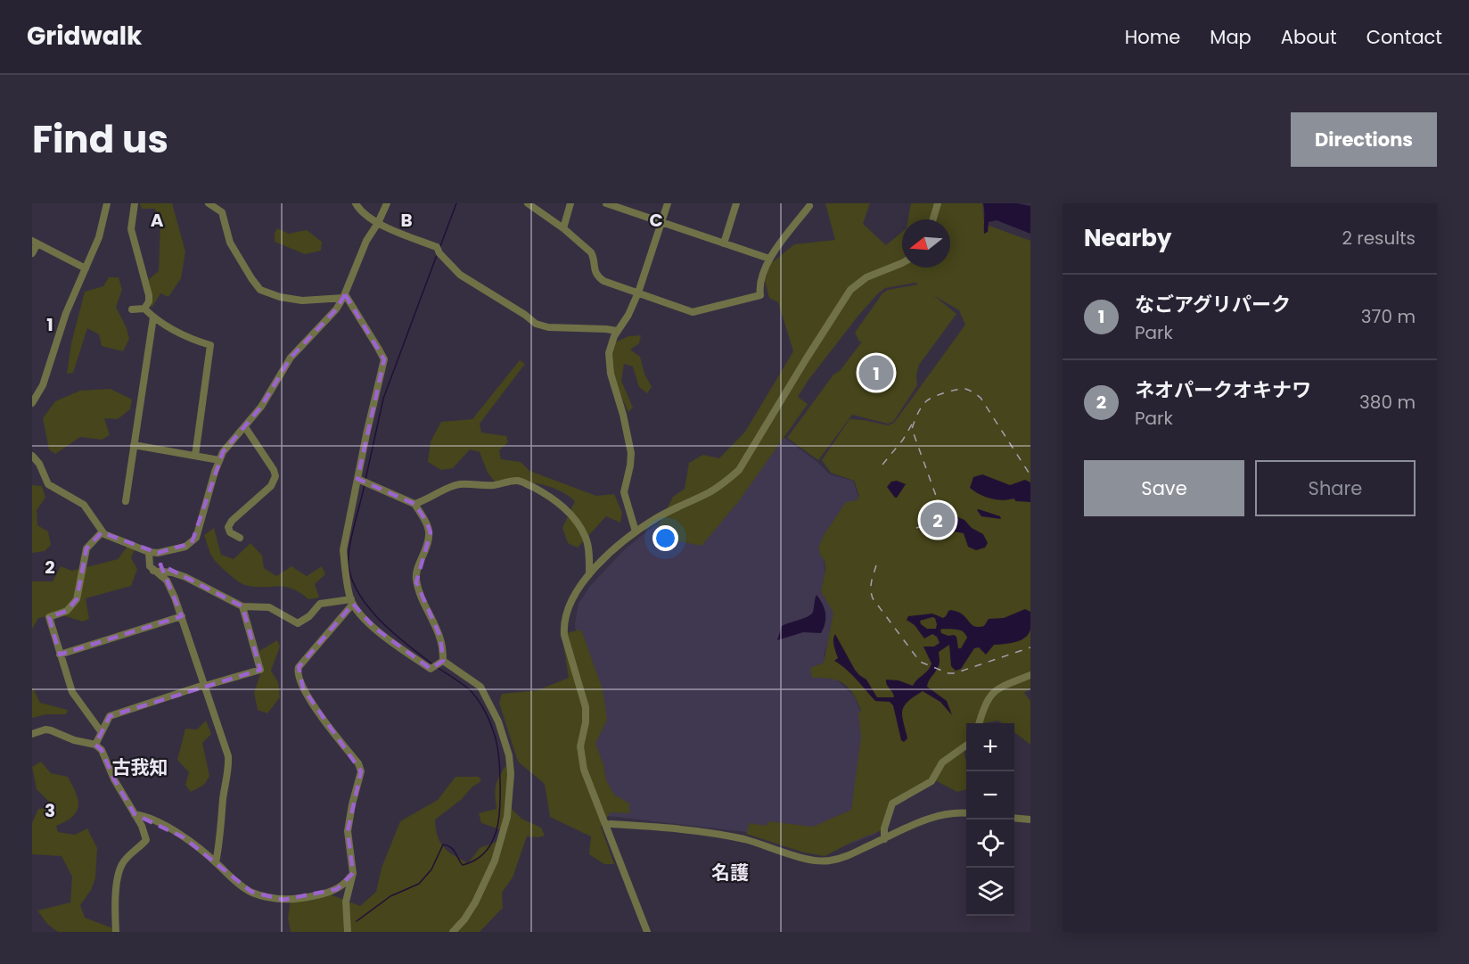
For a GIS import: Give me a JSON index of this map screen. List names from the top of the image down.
{
  "districts": ["古我知", "名護"],
  "north": "left",
  "page": {
    "header": "Gridwalk",
    "nav": [
      "Home",
      "Map",
      "About",
      "Contact"
    ],
    "title": "Find us",
    "buttons": [
      "Directions",
      ["Save", "Share"]
    ],
    "heading": ["Nearby", "2 results"],
    "list": [
      {
        "mark": "1",
        "name": "なごアグリパーク",
        "note": "Park",
        "value": "370 m"
      },
      {
        "mark": "2",
        "name": "ネオパークオキナワ",
        "note": "Park",
        "value": "380 m"
      }
    ],
    "pins": ["1", "2"],
    "map_buttons": ["+", "−"]
  },
  "grid": {
    "columns": ["A", "B", "C"],
    "rows": ["1", "2", "3"]
  }
}
